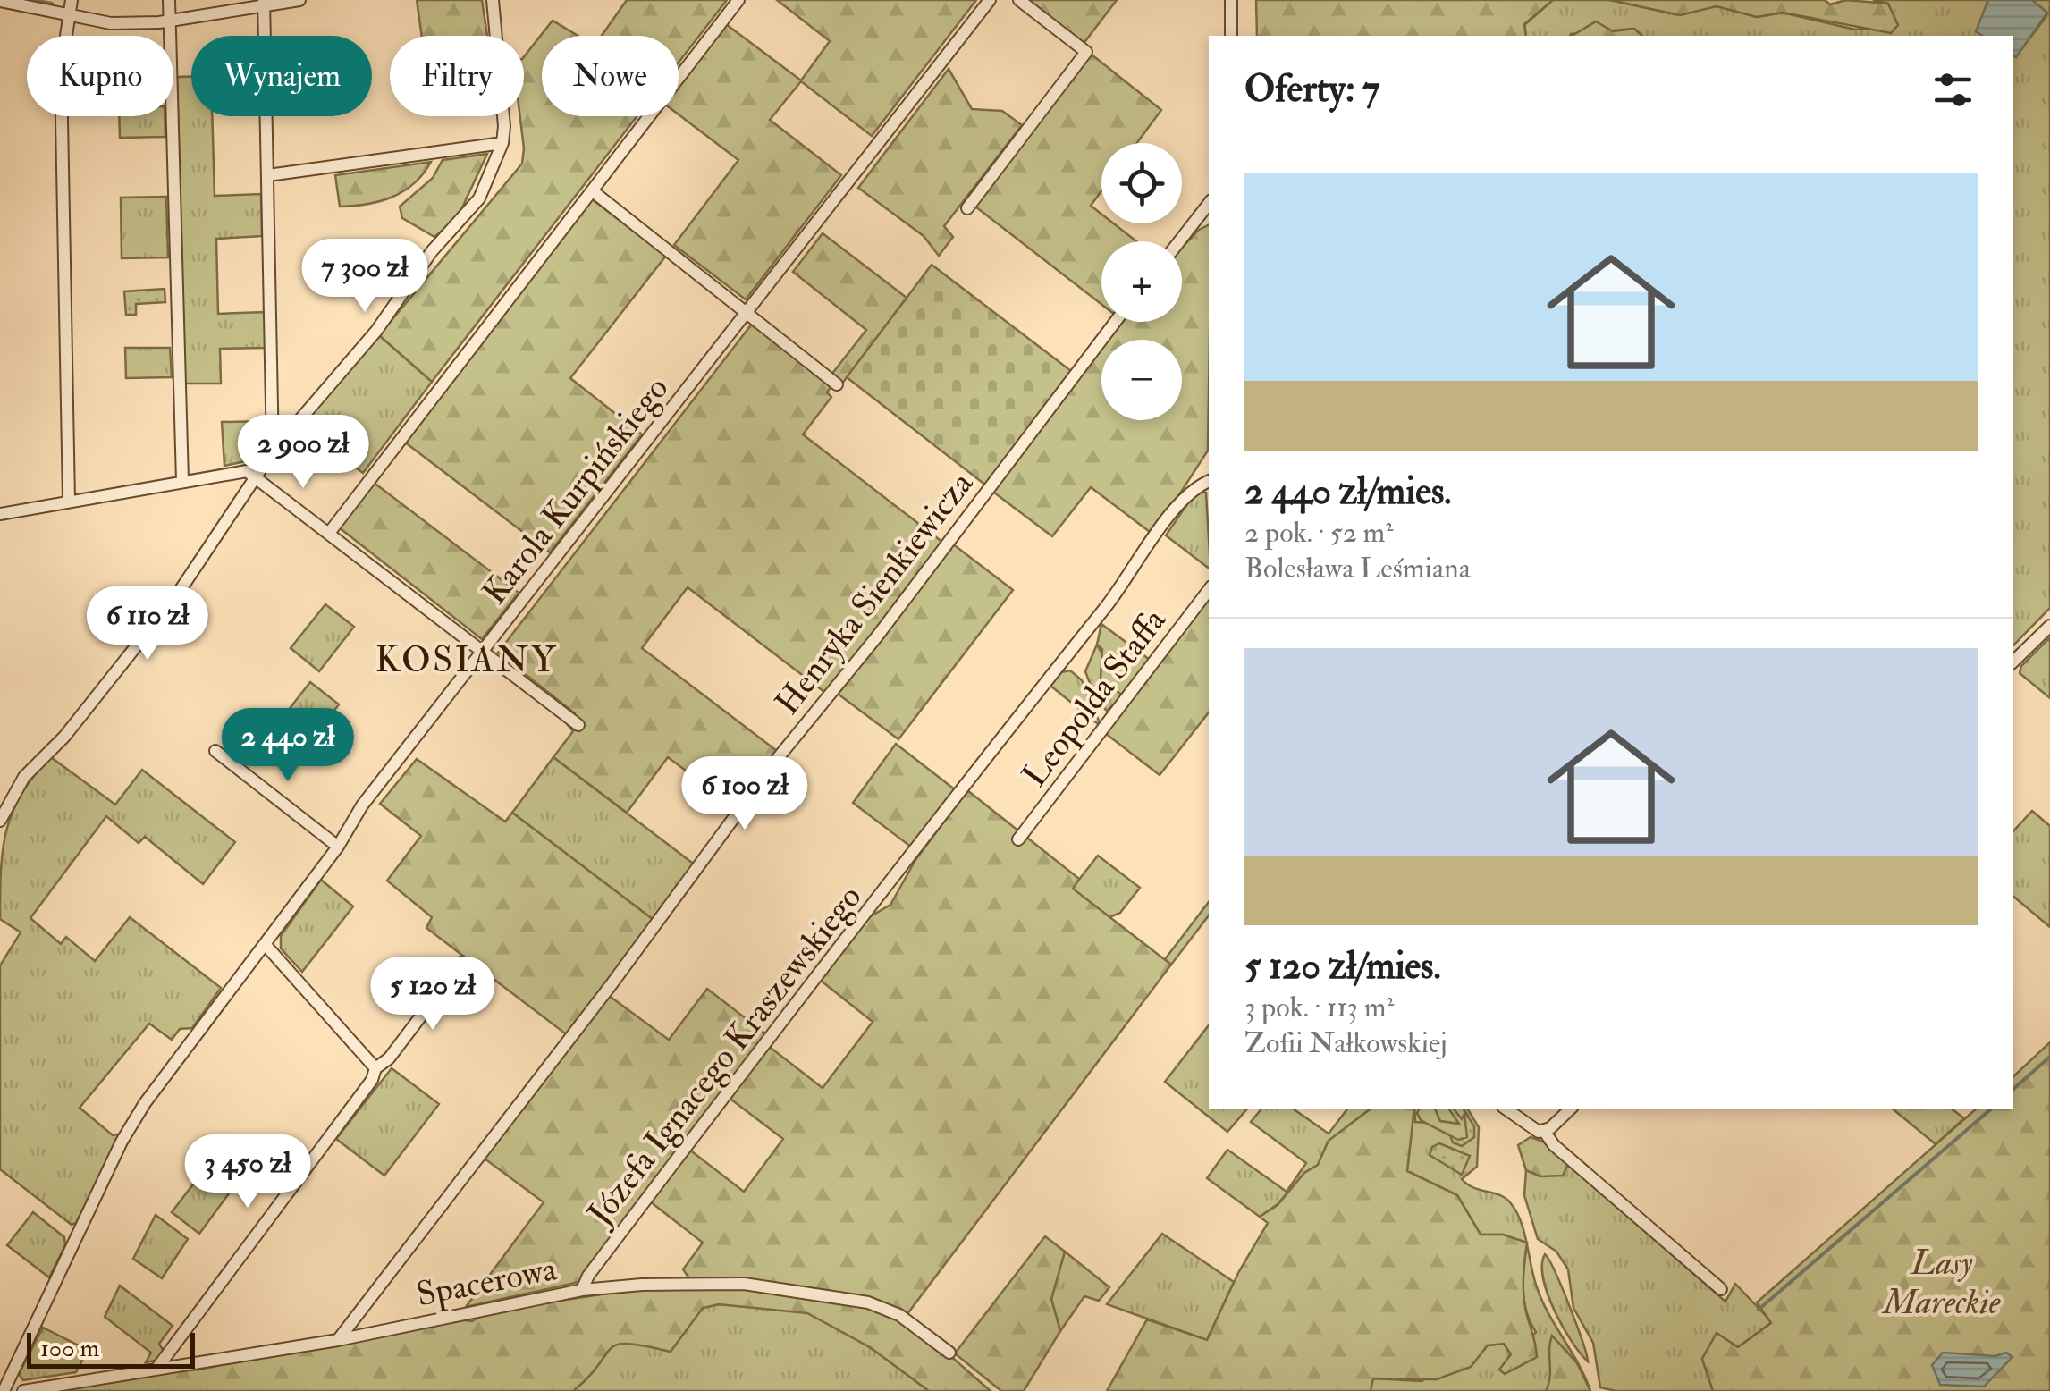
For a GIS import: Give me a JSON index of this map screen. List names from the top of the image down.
{
  "streets": {
    "street": [
      "Karola Kurpińskiego",
      "Henryka Sienkiewicza",
      "Leopolda Staffa",
      "Józefa Ignacego Kraszewskiego",
      "Spacerowa"
    ]
  },
  "crossings": [
    ["Henryka Sienkiewicza", "Spacerowa"],
    ["Józefa Ignacego Kraszewskiego", "Spacerowa"]
  ],
  "districts": ["KOSIANY"],
  "parks": ["Lasy Mareckie"],
  "scale_bar": "100 m",
  "page": {
    "chip": [
      "Kupno",
      "Wynajem",
      "Filtry",
      "Nowe"
    ],
    "heading": "Oferty: 7",
    "map_buttons": ["+", "−"],
    "list": [
      {
        "name": "2 440 zł/mies.",
        "note": "2 pok. · 52 m² · Bolesława Leśmiana"
      },
      {
        "name": "5 120 zł/mies.",
        "note": "3 pok. · 113 m² · Zofii Nałkowskiej"
      }
    ],
    "price": [
      "7 300 zł",
      "2 900 zł",
      "6 110 zł",
      "2 440 zł",
      "6 100 zł",
      "5 120 zł",
      "3 450 zł"
    ],
    "scale": "100 m"
  }
}
